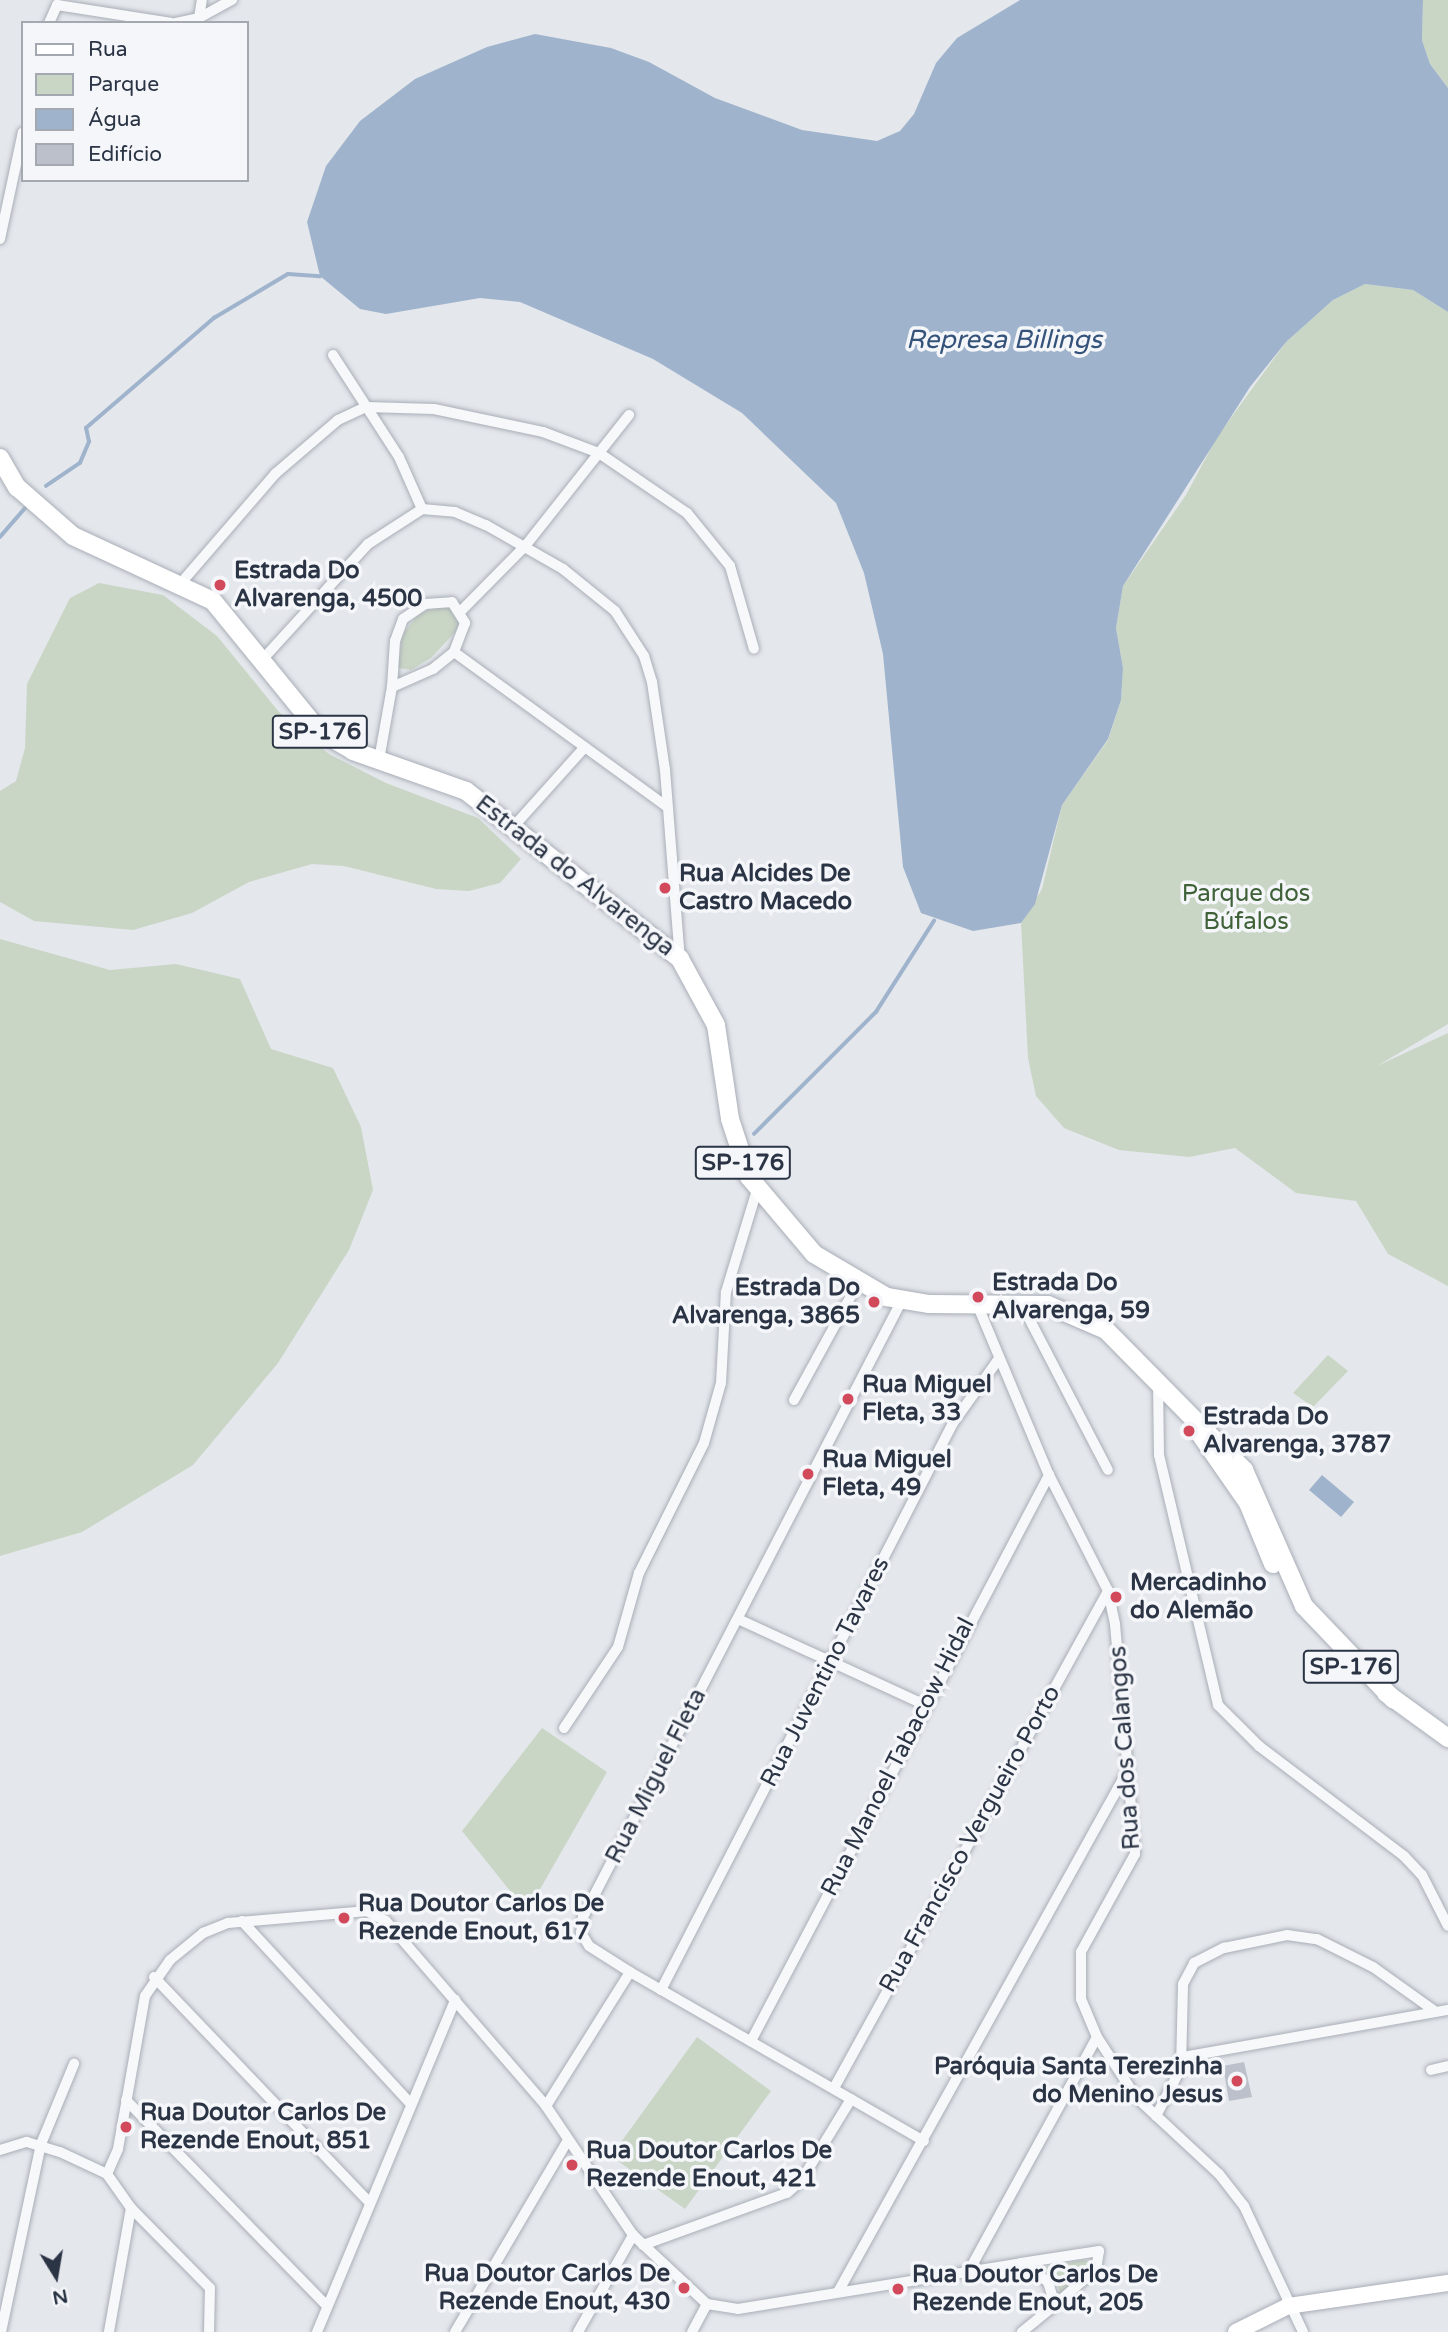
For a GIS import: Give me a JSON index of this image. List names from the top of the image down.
{
  "streets": {
    "main road": ["SP-176", "Estrada do Alvarenga"],
    "street": [
      "Rua Juventino Tavares",
      "Rua dos Calangos",
      "Rua Manoel Tabacow Hidal",
      "Rua Miguel Fleta",
      "Rua Francisco Vergueiro Porto"
    ]
  },
  "crossings": [
    ["Estrada do Alvarenga", "Rua dos Calangos"],
    ["Estrada do Alvarenga", "Rua Miguel Fleta"],
    ["Rua Juventino Tavares", "Rua dos Calangos"],
    ["Rua Juventino Tavares", "Rua Miguel Fleta"],
    ["Rua dos Calangos", "Rua Manoel Tabacow Hidal"],
    ["Rua dos Calangos", "Rua Francisco Vergueiro Porto"],
    ["Rua Manoel Tabacow Hidal", "Rua Miguel Fleta"],
    ["Rua Miguel Fleta", "Rua Francisco Vergueiro Porto"]
  ],
  "water": ["Represa Billings"],
  "parks": ["Parque dos Búfalos"],
  "places": [
    "Estrada Do Alvarenga, 4500",
    "Rua Alcides De Castro Macedo",
    "Estrada Do Alvarenga, 59",
    "Estrada Do Alvarenga, 3865",
    "Rua Miguel Fleta, 33",
    "Estrada Do Alvarenga, 3787",
    "Rua Miguel Fleta, 49",
    "Mercadinho do Alemão",
    "Rua Doutor Carlos De Rezende Enout, 617",
    "Paróquia Santa Terezinha do Menino Jesus",
    "Rua Doutor Carlos De Rezende Enout, 851",
    "Rua Doutor Carlos De Rezende Enout, 421",
    "Rua Doutor Carlos De Rezende Enout, 430",
    "Rua Doutor Carlos De Rezende Enout, 205"
  ],
  "legend": [
    "Rua",
    "Parque",
    "Água",
    "Edifício"
  ],
  "north": "bottom"
}
